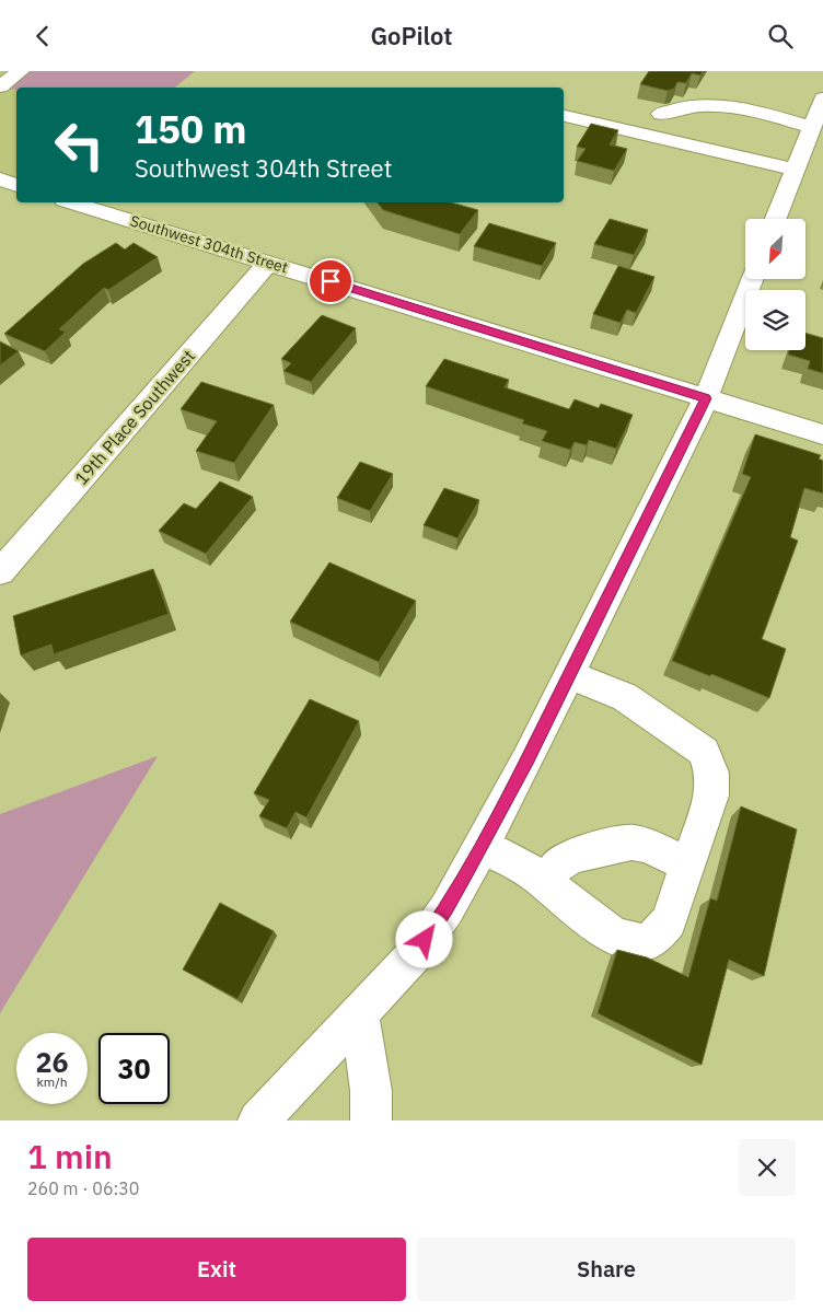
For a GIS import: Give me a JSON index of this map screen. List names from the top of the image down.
{
  "streets": {
    "street": ["Southwest 304th Street", "19th Place Southwest"]
  },
  "crossings": [
    ["Southwest 304th Street", "19th Place Southwest"]
  ],
  "north": "bottom left",
  "page": {
    "header": "GoPilot",
    "turn": ["150 m", "Southwest 304th Street"],
    "speed": "26 km/h",
    "limit": "30",
    "heading": ["1 min", "260 m · 06:30"],
    "buttons": ["Exit", "Share"]
  }
}
